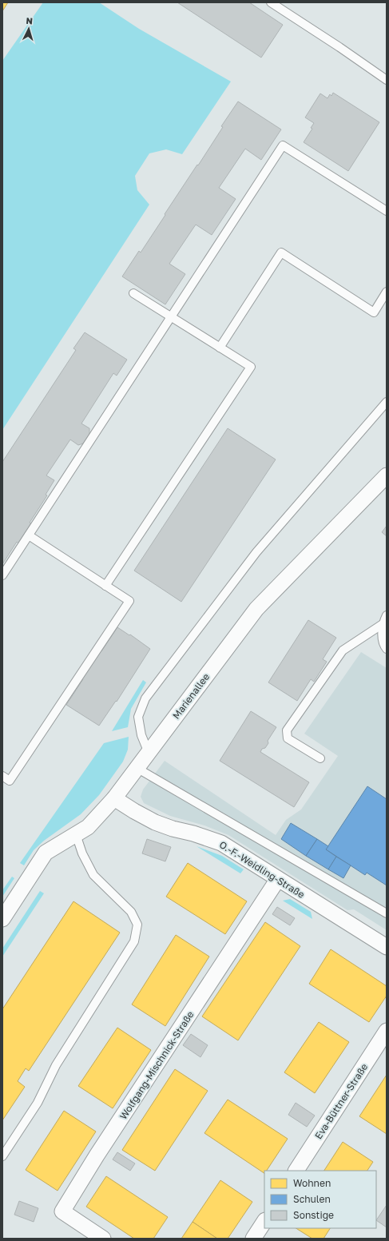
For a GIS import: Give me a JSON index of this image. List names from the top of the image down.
{
  "streets": {
    "street": [
      "Marienallee",
      "O.-F.-Weidling-Straße",
      "Wolfgang-Mischnick-Straße",
      "Eva-Büttner-Straße"
    ]
  },
  "crossings": [
    ["Marienallee", "O.-F.-Weidling-Straße"],
    ["O.-F.-Weidling-Straße", "Wolfgang-Mischnick-Straße"]
  ],
  "legend": ["Wohnen", "Schulen", "Sonstige"],
  "north": "top"
}
